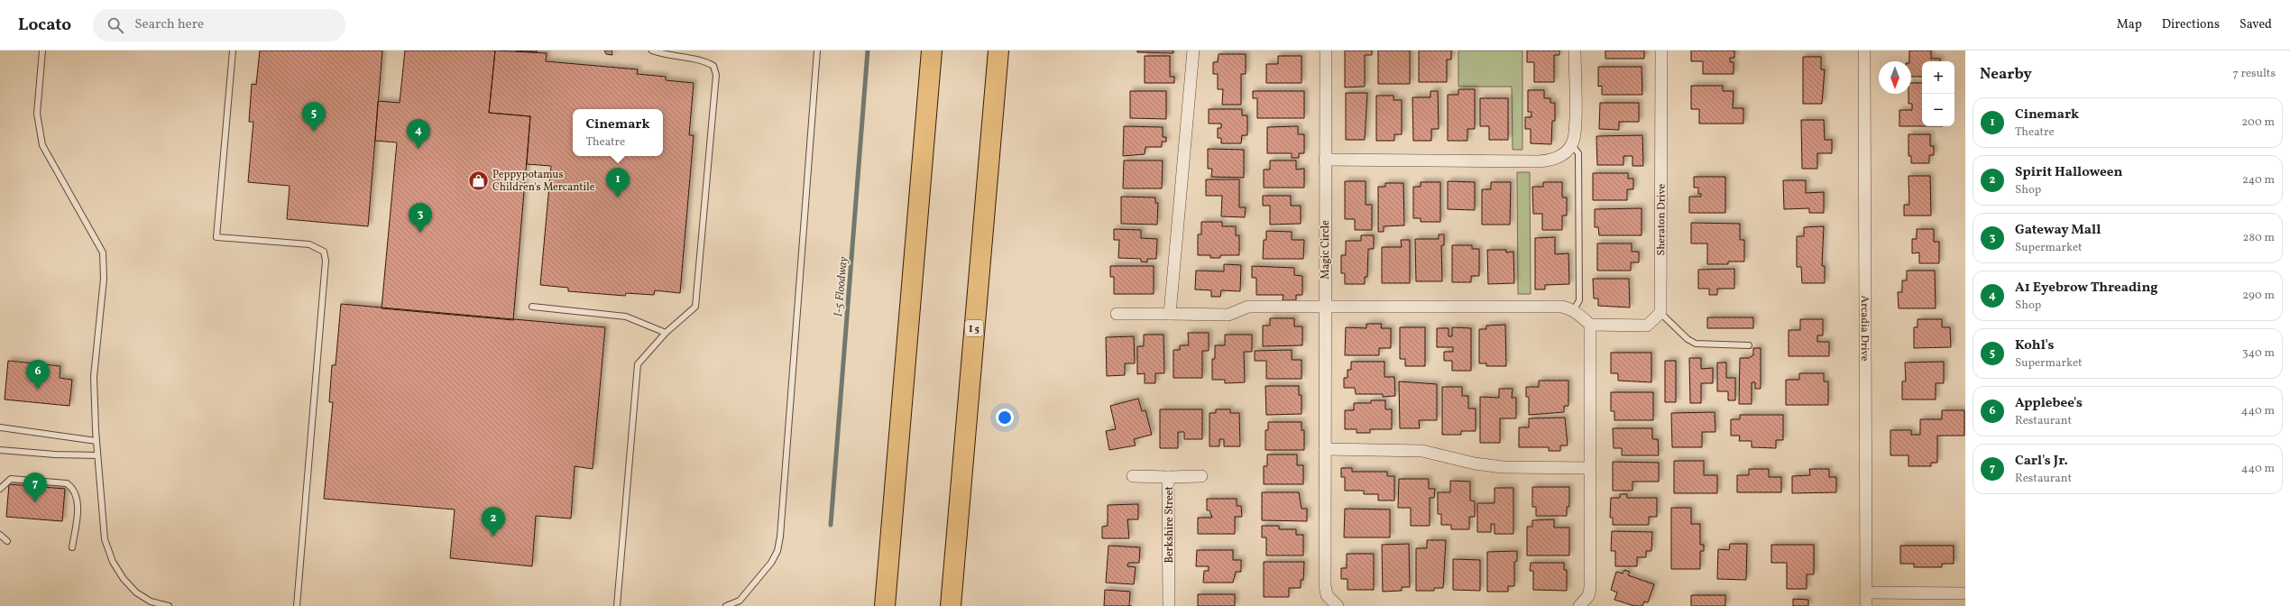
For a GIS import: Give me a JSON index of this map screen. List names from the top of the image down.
{
  "streets": {
    "highway": ["I 5"],
    "street": [
      "Sheraton Drive",
      "Magic Circle",
      "Arcadia Drive",
      "Berkshire Street"
    ]
  },
  "water": ["I-5 Floodway"],
  "places": {
    "shop": ["Peppypotamus Children's Mercantile"]
  },
  "north": "bottom",
  "page": {
    "header": "Locato",
    "search": "Search here",
    "nav": ["Map", "Directions", "Saved"],
    "heading": ["Nearby", "7 results"],
    "map_buttons": ["+", "−"],
    "list": [
      {
        "mark": "1",
        "name": "Cinemark",
        "note": "Theatre",
        "value": "200 m"
      },
      {
        "mark": "2",
        "name": "Spirit Halloween",
        "note": "Shop",
        "value": "240 m"
      },
      {
        "mark": "3",
        "name": "Gateway Mall",
        "note": "Supermarket",
        "value": "280 m"
      },
      {
        "mark": "4",
        "name": "A1 Eyebrow Threading",
        "note": "Shop",
        "value": "290 m"
      },
      {
        "mark": "5",
        "name": "Kohl's",
        "note": "Supermarket",
        "value": "340 m"
      },
      {
        "mark": "6",
        "name": "Applebee's",
        "note": "Restaurant",
        "value": "440 m"
      },
      {
        "mark": "7",
        "name": "Carl's Jr.",
        "note": "Restaurant",
        "value": "440 m"
      }
    ],
    "pins": [
      "5",
      "4",
      "1",
      "3",
      "6",
      "7",
      "2"
    ],
    "popup": ["Cinemark", "Theatre"]
  }
}
